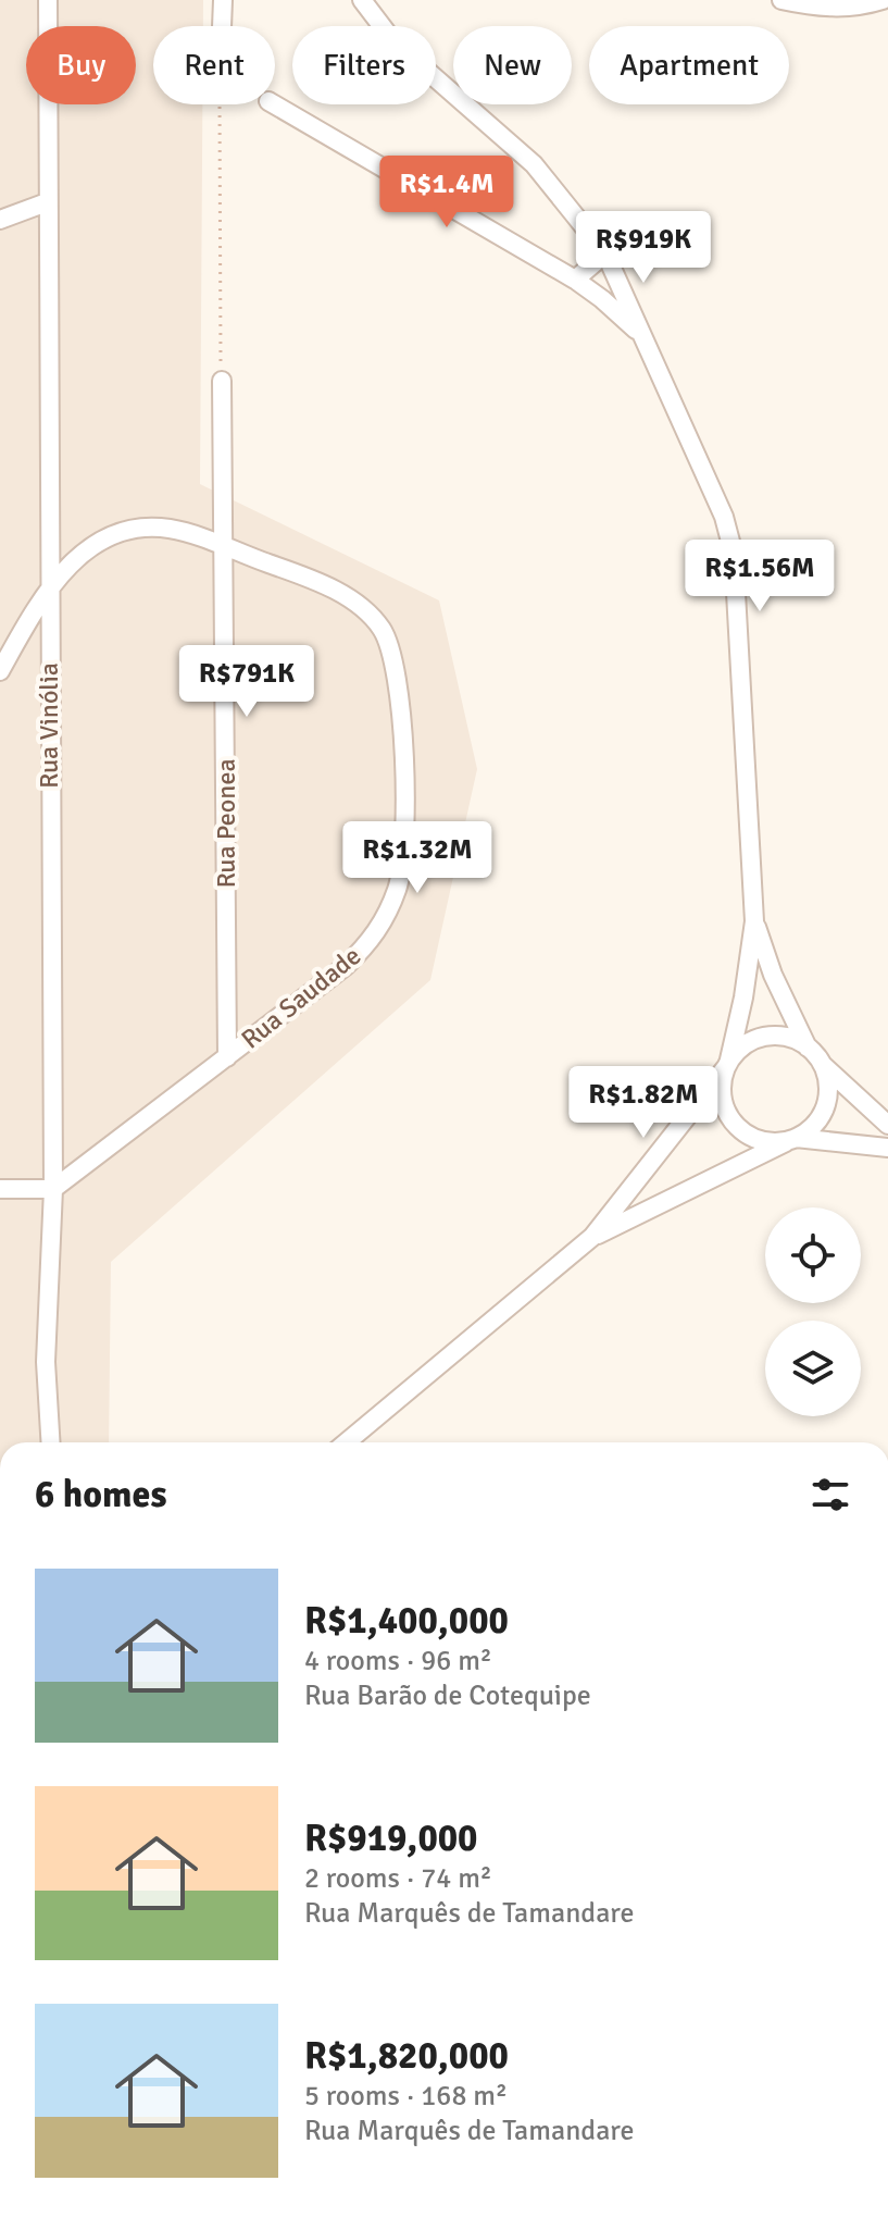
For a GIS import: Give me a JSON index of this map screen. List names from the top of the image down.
{
  "streets": {
    "street": ["Rua Vinólia", "Rua Peonea", "Rua Saudade"]
  },
  "crossings": [
    ["Rua Vinólia", "Rua Saudade"],
    ["Rua Peonea", "Rua Saudade"]
  ],
  "page": {
    "chip": [
      "Buy",
      "Rent",
      "Filters",
      "New",
      "Apartment"
    ],
    "price": [
      "R$1.4M",
      "R$919K",
      "R$1.56M",
      "R$791K",
      "R$1.32M",
      "R$1.82M"
    ],
    "heading": "6 homes",
    "list": [
      {
        "name": "R$1,400,000",
        "note": "4 rooms · 96 m² · Rua Barão de Cotequipe"
      },
      {
        "name": "R$919,000",
        "note": "2 rooms · 74 m² · Rua Marquês de Tamandare"
      },
      {
        "name": "R$1,820,000",
        "note": "5 rooms · 168 m² · Rua Marquês de Tamandare"
      }
    ]
  }
}
